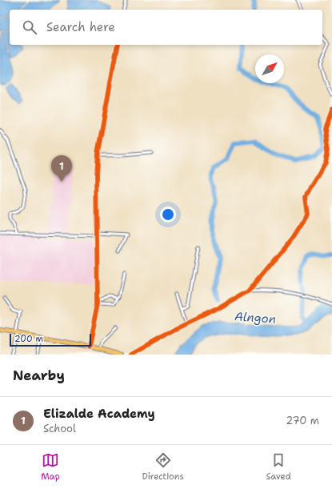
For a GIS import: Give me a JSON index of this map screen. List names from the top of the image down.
{
  "water": ["Alngon"],
  "scale_bar": "200 m",
  "north": "top right",
  "page": {
    "search": "Search here",
    "pins": "1",
    "scale": "200 m",
    "heading": "Nearby",
    "list": [
      {
        "mark": "1",
        "name": "Elizalde Academy",
        "note": "School",
        "value": "270 m"
      }
    ],
    "nav": ["Map", "Directions", "Saved"]
  }
}
